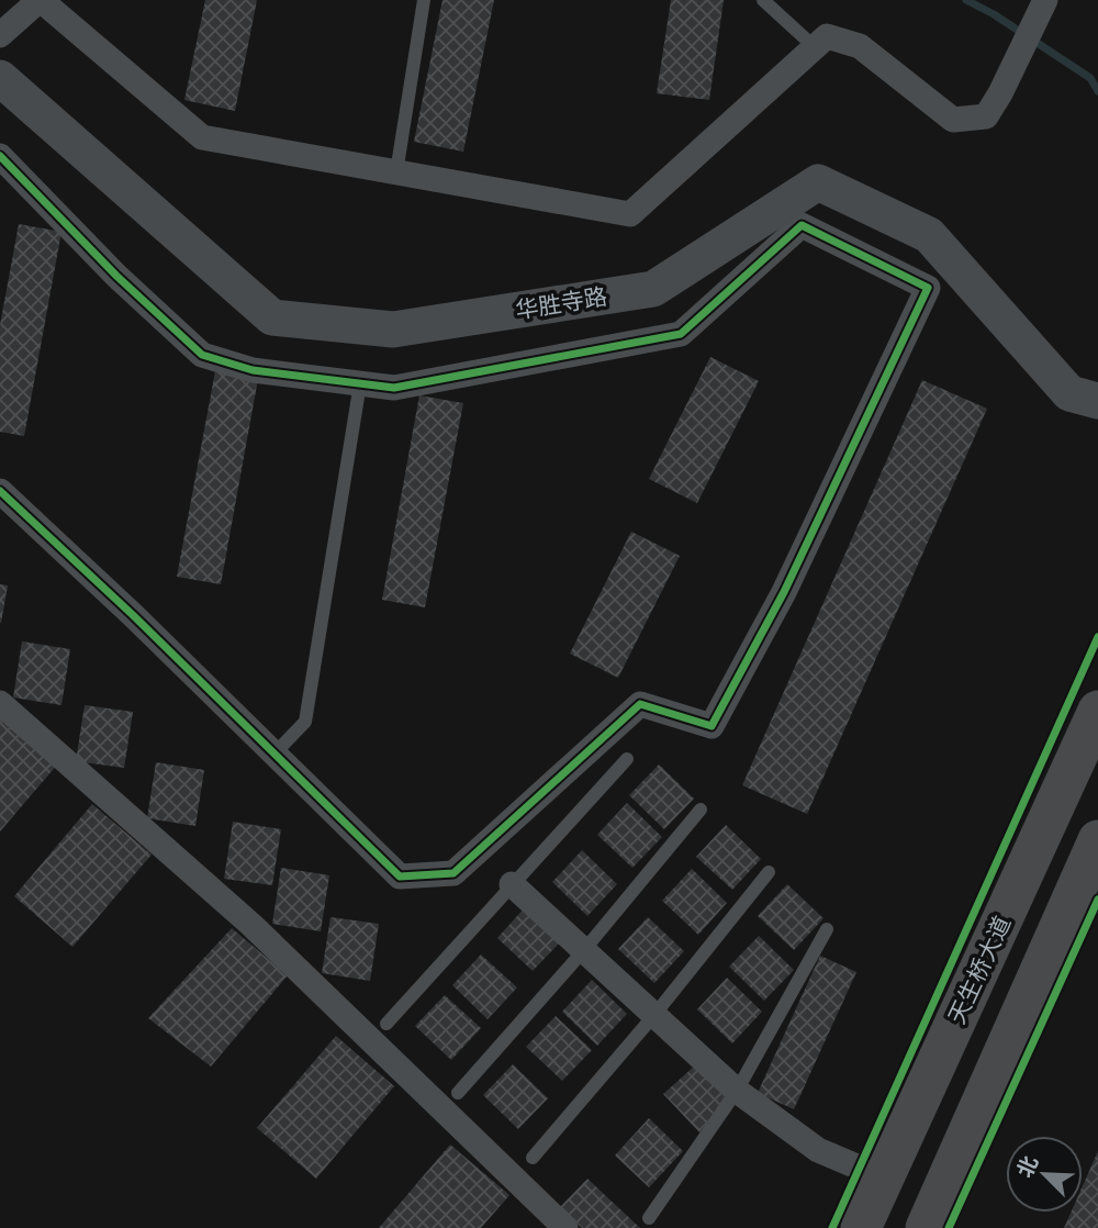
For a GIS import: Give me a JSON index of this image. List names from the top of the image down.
{
  "streets": {
    "main road": ["天生桥大道"],
    "street": ["华胜寺路"]
  },
  "north": "top left"
}
